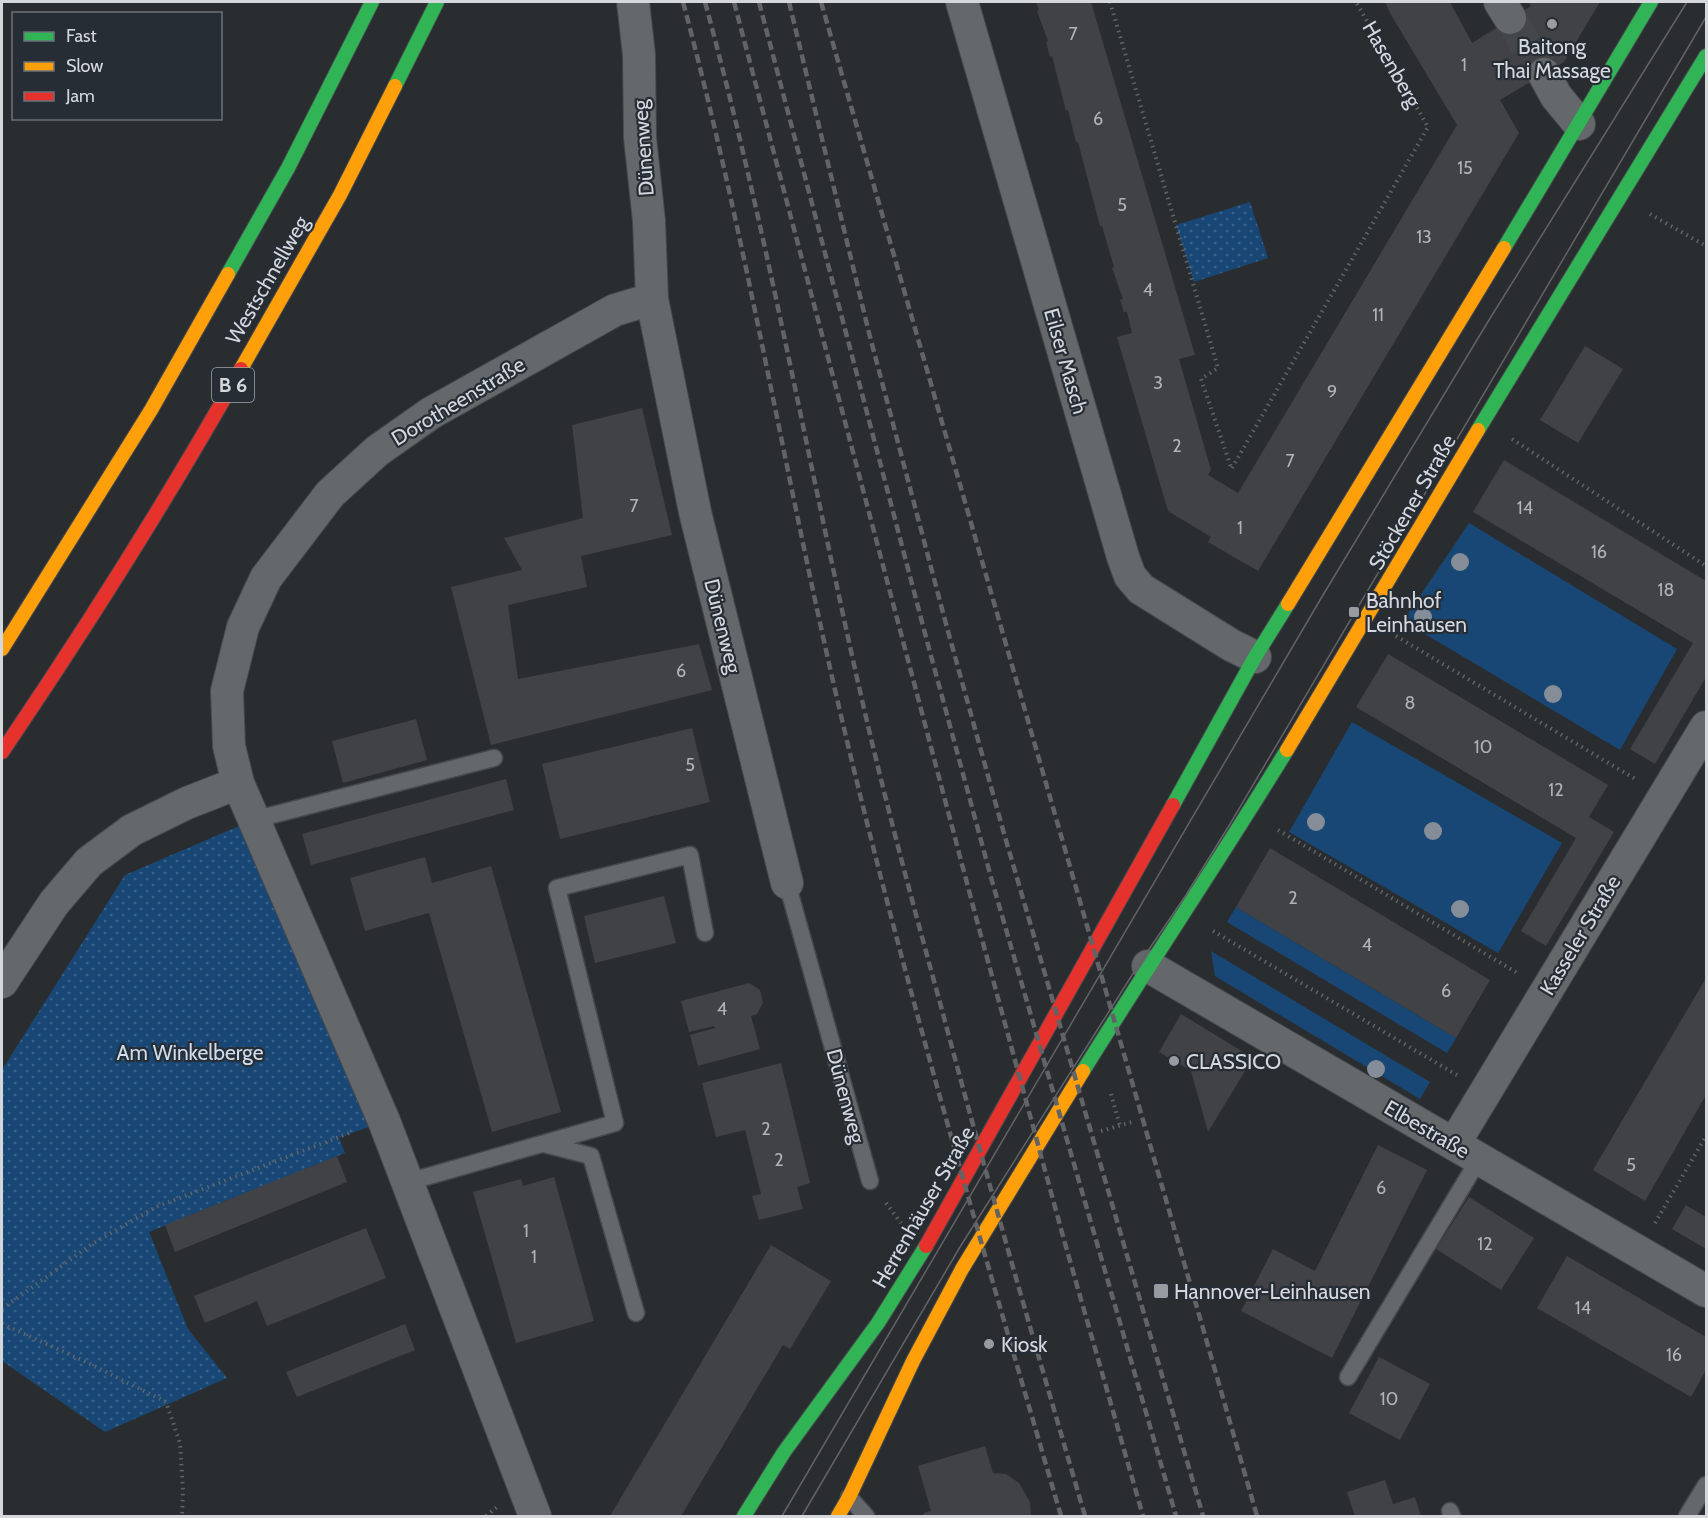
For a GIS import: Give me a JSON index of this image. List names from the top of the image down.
{
  "streets": {
    "main road": [
      "Westschnellweg",
      "B 6",
      "Stöckener Straße",
      "Herrenhäuser Straße"
    ],
    "street": [
      "Dünenweg",
      "Eilser Masch",
      "Dorotheenstraße",
      "Kasseler Straße",
      "Elbestraße"
    ],
    "path": ["Hasenberg"]
  },
  "crossings": [
    ["Dünenweg", "Dorotheenstraße"],
    ["Eilser Masch", "Herrenhäuser Straße"],
    ["Stöckener Straße", "Elbestraße"],
    ["Kasseler Straße", "Elbestraße"]
  ],
  "parks": ["Am Winkelberge"],
  "places": {
    "other": ["Baitong Thai Massage", "CLASSICO", "Kiosk"],
    "transit": ["Bahnhof Leinhausen", "Hannover-Leinhausen"]
  },
  "house_numbers": [
    "7",
    "1",
    "6",
    "15",
    "5",
    "13",
    "4",
    "11",
    "3",
    "9",
    "2",
    "7",
    "7",
    "14",
    "1",
    "16",
    "18",
    "6",
    "8",
    "10",
    "5",
    "12",
    "2",
    "4",
    "6",
    "4",
    "2",
    "2",
    "5",
    "6",
    "1",
    "12",
    "1",
    "14",
    "16",
    "10"
  ],
  "legend": ["Fast", "Slow", "Jam"]
}
